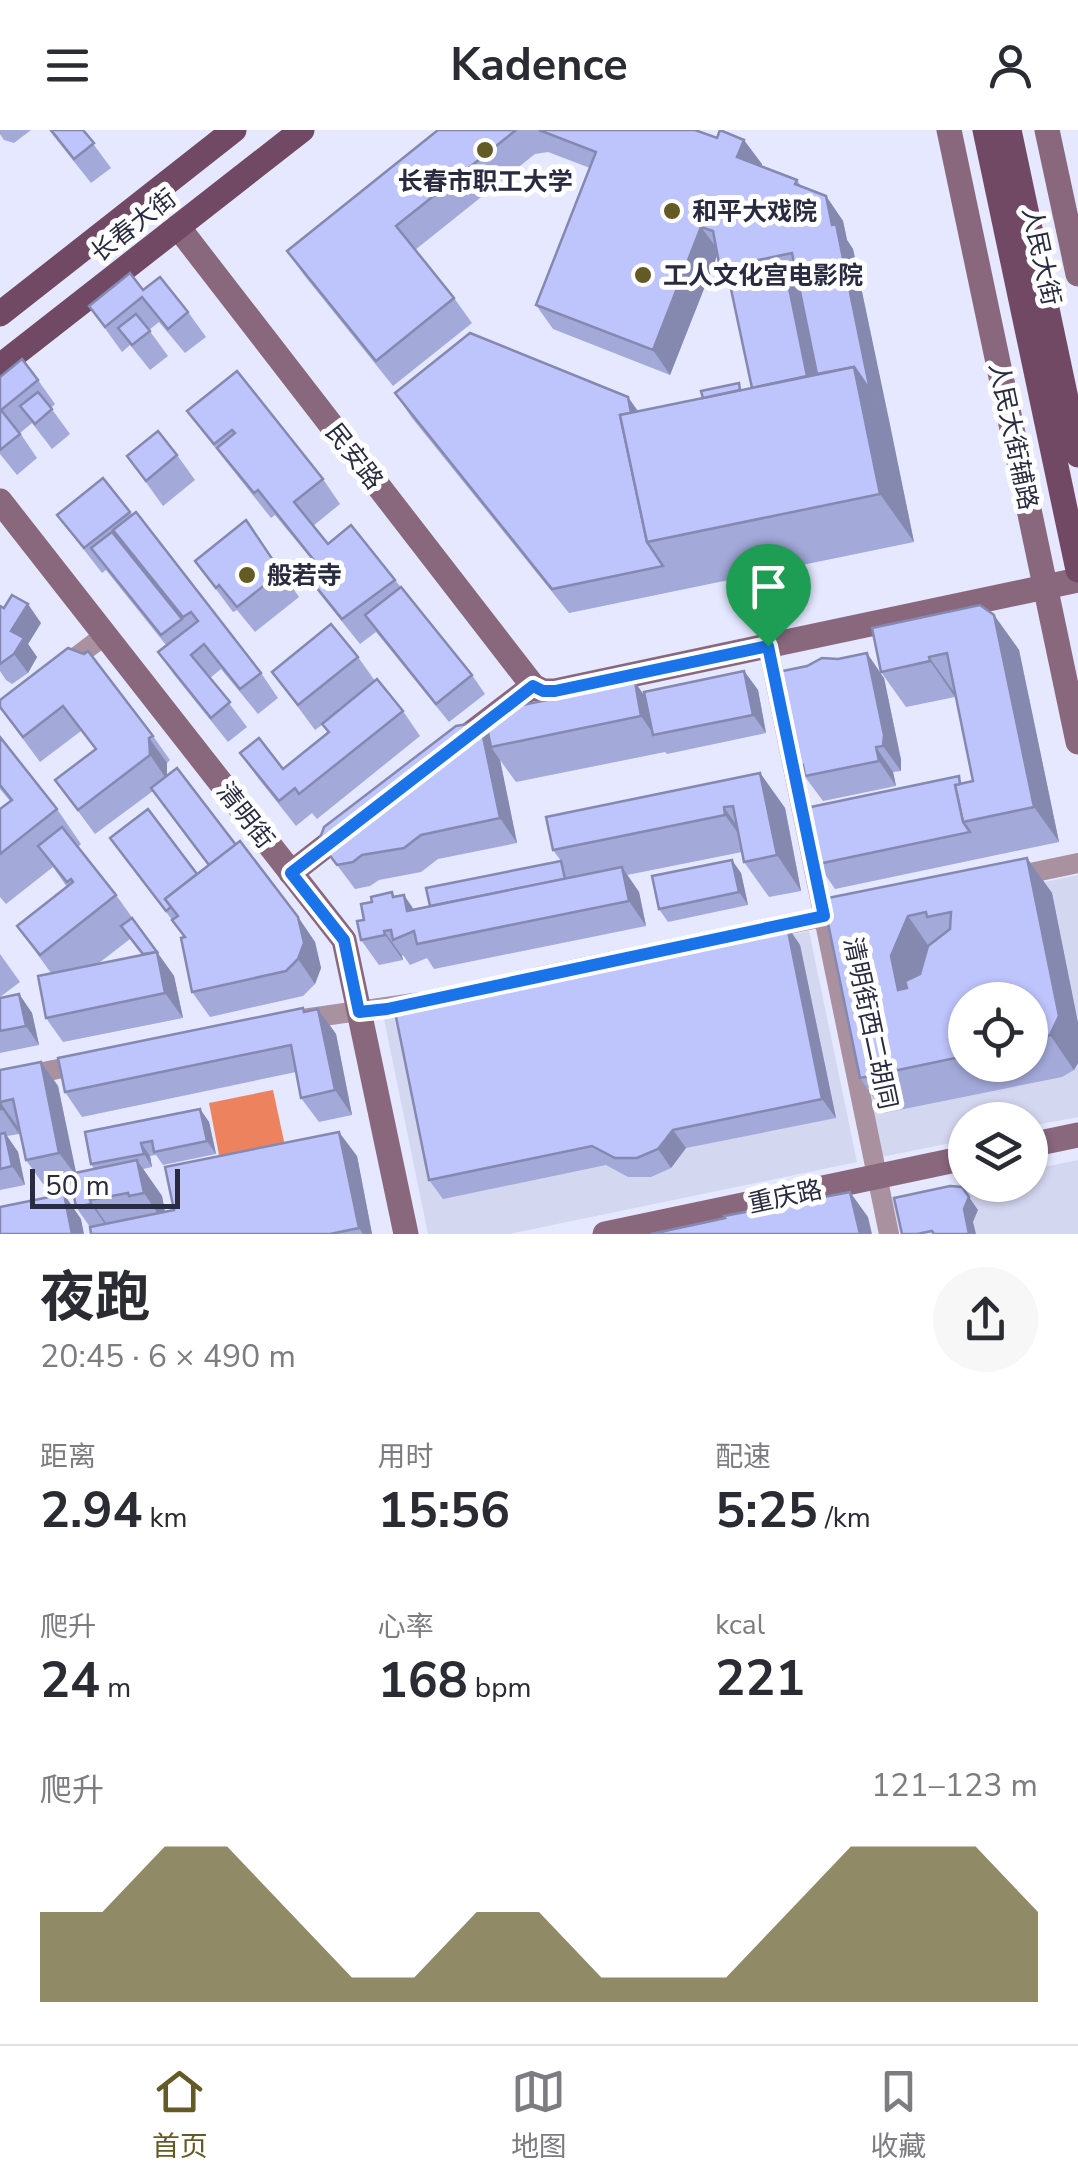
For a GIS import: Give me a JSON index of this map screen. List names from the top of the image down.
{
  "streets": {
    "main road": ["长春大街", "人民大街"],
    "street": [
      "人民大街辅路",
      "民安路",
      "清明街",
      "清明街西二胡同",
      "重庆路"
    ]
  },
  "crossings": [
    ["长春大街", "民安路"],
    ["清明街西二胡同", "重庆路"]
  ],
  "places": [
    "长春市职工大学",
    "和平大戏院",
    "工人文化宫电影院",
    "般若寺"
  ],
  "scale_bar": "50 m",
  "page": {
    "header": "Kadence",
    "scale": "50 m",
    "heading": ["夜跑", "20:45 · 6 × 490 m"],
    "stats": [
      ["距离", "2.94 km"],
      ["用时", "15:56"],
      ["配速", "5:25 /km"],
      ["爬升", "24 m"],
      ["心率", "168 bpm"],
      ["kcal", "221"]
    ],
    "chart": ["爬升", "121–123 m"],
    "tabs": ["首页", "地图", "收藏"]
  }
}
